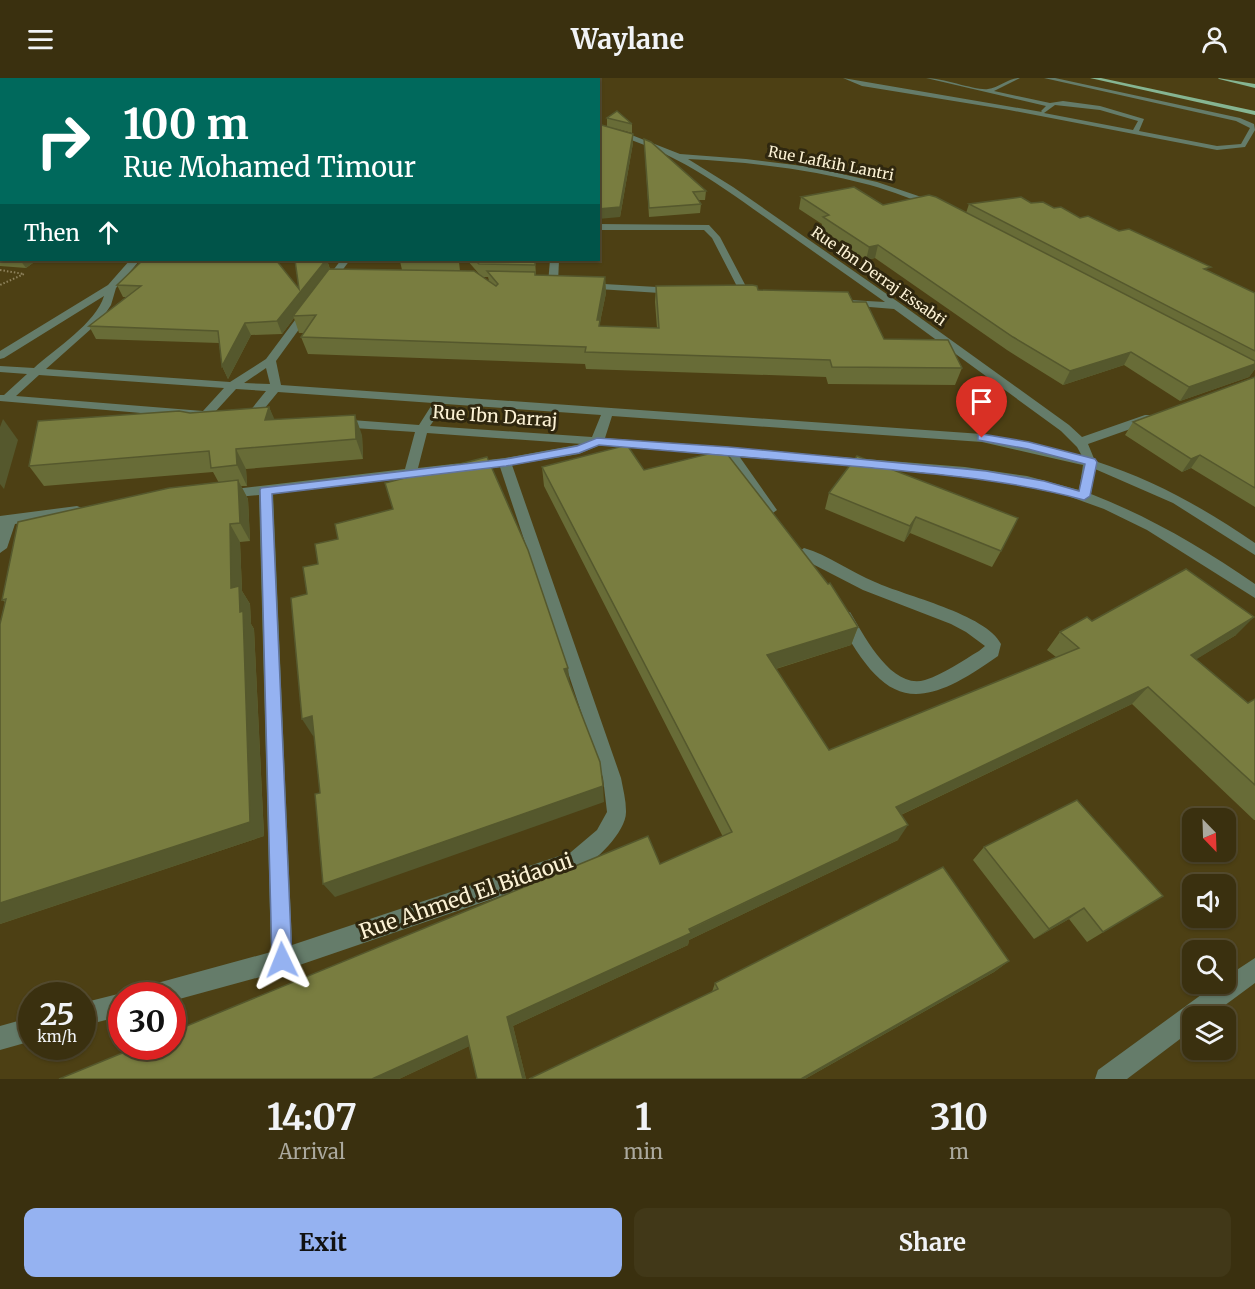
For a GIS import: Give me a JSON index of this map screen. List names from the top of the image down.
{
  "streets": {
    "street": [
      "Rue Lafkih Lantri",
      "Rue Ibn Derraj Essabti",
      "Rue Ibn Darraj",
      "Rue Ahmed El Bidaoui"
    ]
  },
  "crossings": [
    ["Rue Lafkih Lantri", "Rue Ibn Derraj Essabti"],
    ["Rue Ibn Derraj Essabti", "Rue Ibn Darraj"]
  ],
  "north": "bottom right",
  "page": {
    "header": "Waylane",
    "turn": ["100 m", "Rue Mohamed Timour"],
    "then": "Then",
    "speed": "25 km/h",
    "limit": "30",
    "eta": [
      "14:07",
      "Arrival",
      "1",
      "min",
      "310",
      "m"
    ],
    "buttons": ["Exit", "Share"]
  }
}
